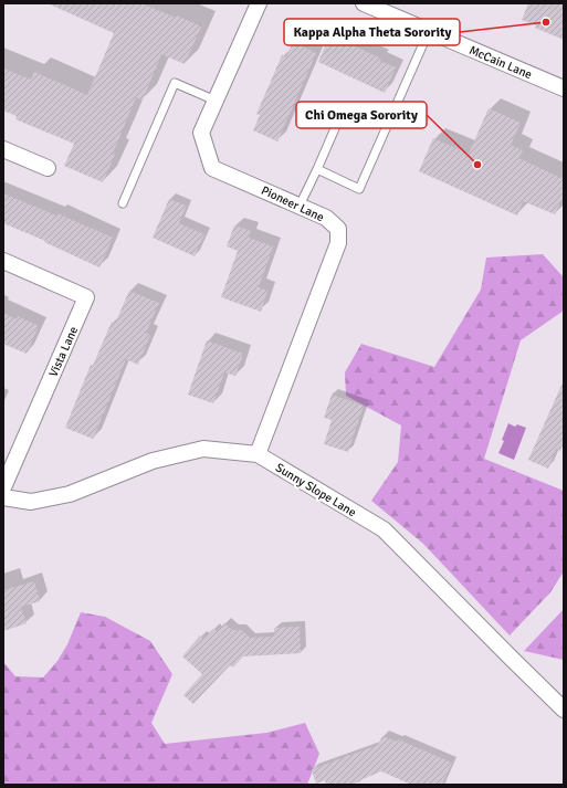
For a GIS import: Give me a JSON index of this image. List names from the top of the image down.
{
  "streets": {
    "street": [
      "McCain Lane",
      "Pioneer Lane",
      "Vista Lane",
      "Sunny Slope Lane"
    ]
  },
  "crossings": [
    ["Pioneer Lane", "Sunny Slope Lane"]
  ],
  "places": ["Kappa Alpha Theta Sorority", "Chi Omega Sorority"]
}
